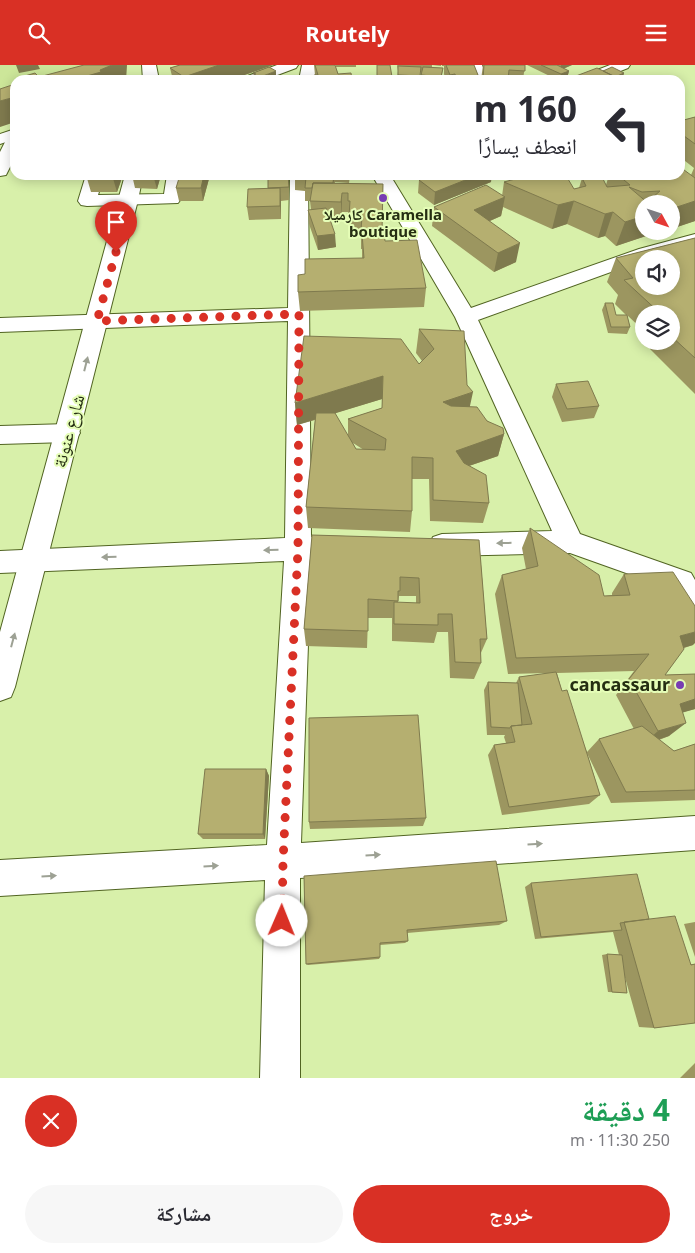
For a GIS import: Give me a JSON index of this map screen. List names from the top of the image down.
{
  "streets": {
    "street": ["شارع عنونة"]
  },
  "places": ["كارميلا Caramella boutique", "cancassaur"],
  "north": "bottom right",
  "page": {
    "header": "Routely",
    "turn": ["160 m", "انعطف يسارًا"],
    "heading": ["4 دقيقة", "250 m · 11:30"],
    "buttons": ["خروج", "مشاركة"]
  }
}
